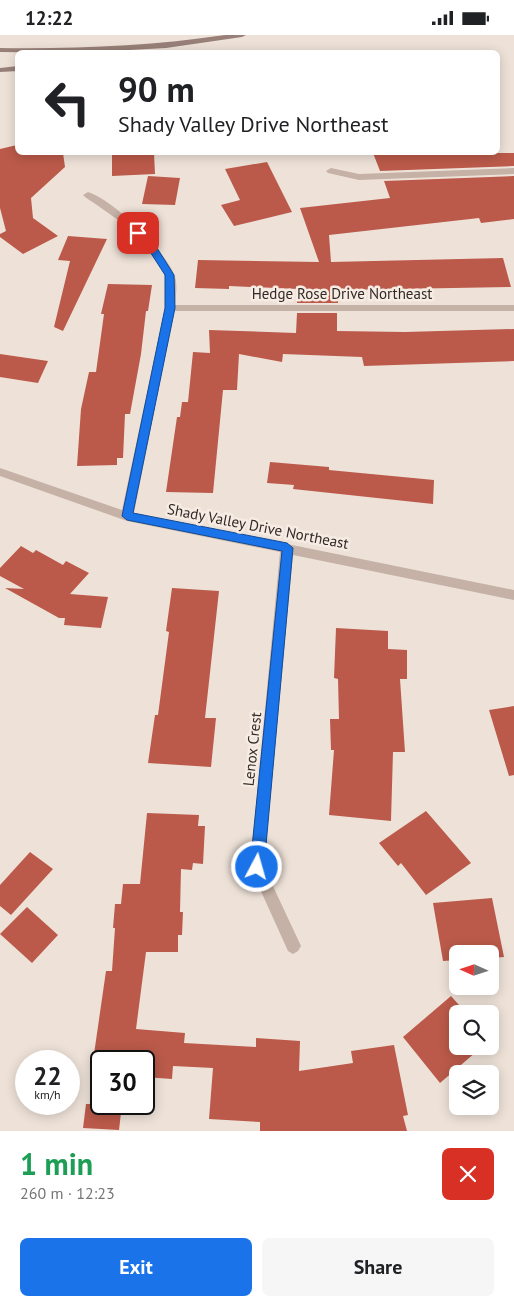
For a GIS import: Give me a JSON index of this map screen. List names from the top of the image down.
{
  "streets": {
    "street": ["Hedge Rose Drive Northeast", "Shady Valley Drive Northeast", "Lenox Crest"]
  },
  "crossings": [
    ["Shady Valley Drive Northeast", "Lenox Crest"]
  ],
  "north": "left",
  "page": {
    "status": "12:22",
    "turn": ["90 m", "Shady Valley Drive Northeast"],
    "speed": "22 km/h",
    "limit": "30",
    "heading": ["1 min", "260 m · 12:23"],
    "buttons": ["Exit", "Share"]
  }
}
